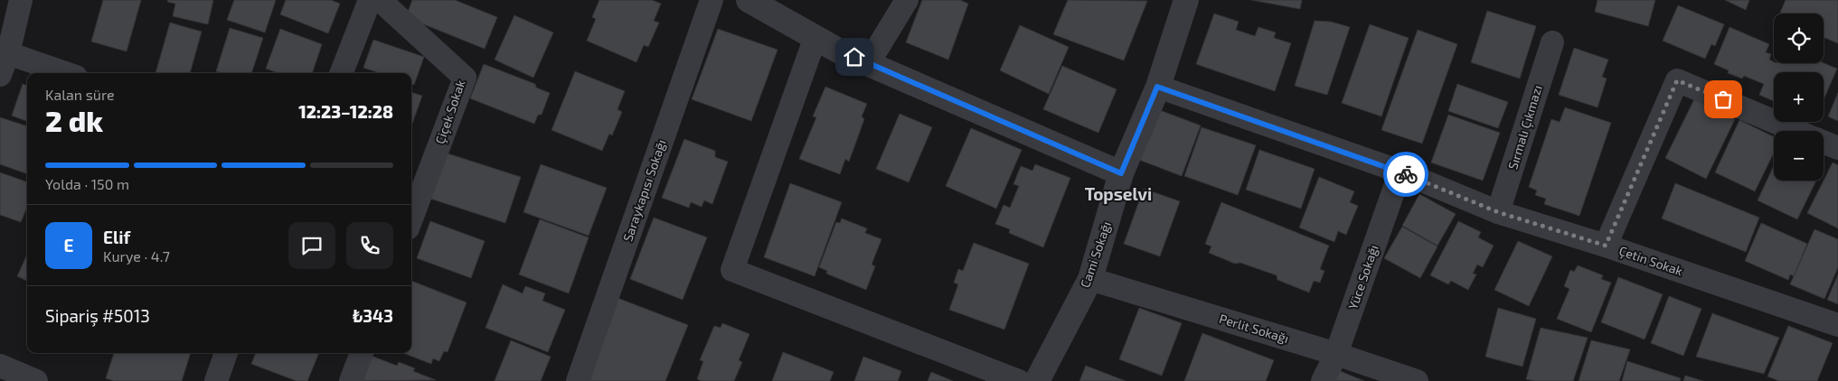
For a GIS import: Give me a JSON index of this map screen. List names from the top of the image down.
{
  "streets": {
    "street": [
      "Çiçek Sokak",
      "Sırmalı Çıkmazı",
      "Saraykapısı Sokağı",
      "Cami Sokağı",
      "Çetin Sokak",
      "Yüce Sokağı",
      "Perlit Sokağı"
    ]
  },
  "crossings": [
    ["Sırmalı Çıkmazı", "Çetin Sokak"],
    ["Cami Sokağı", "Çetin Sokak"],
    ["Cami Sokağı", "Perlit Sokağı"],
    ["Çetin Sokak", "Yüce Sokağı"],
    ["Yüce Sokağı", "Perlit Sokağı"]
  ],
  "districts": ["Topselvi"],
  "page": {
    "map_buttons": ["+", "−"],
    "heading": ["2 dk", "Kalan süre", "12:23–12:28"],
    "panel": [
      "Elif",
      "Kurye · 4.7",
      "Sipariş #5013",
      "₺343"
    ],
    "bar": "Yolda · 150 m",
    "round": "E"
  }
}
